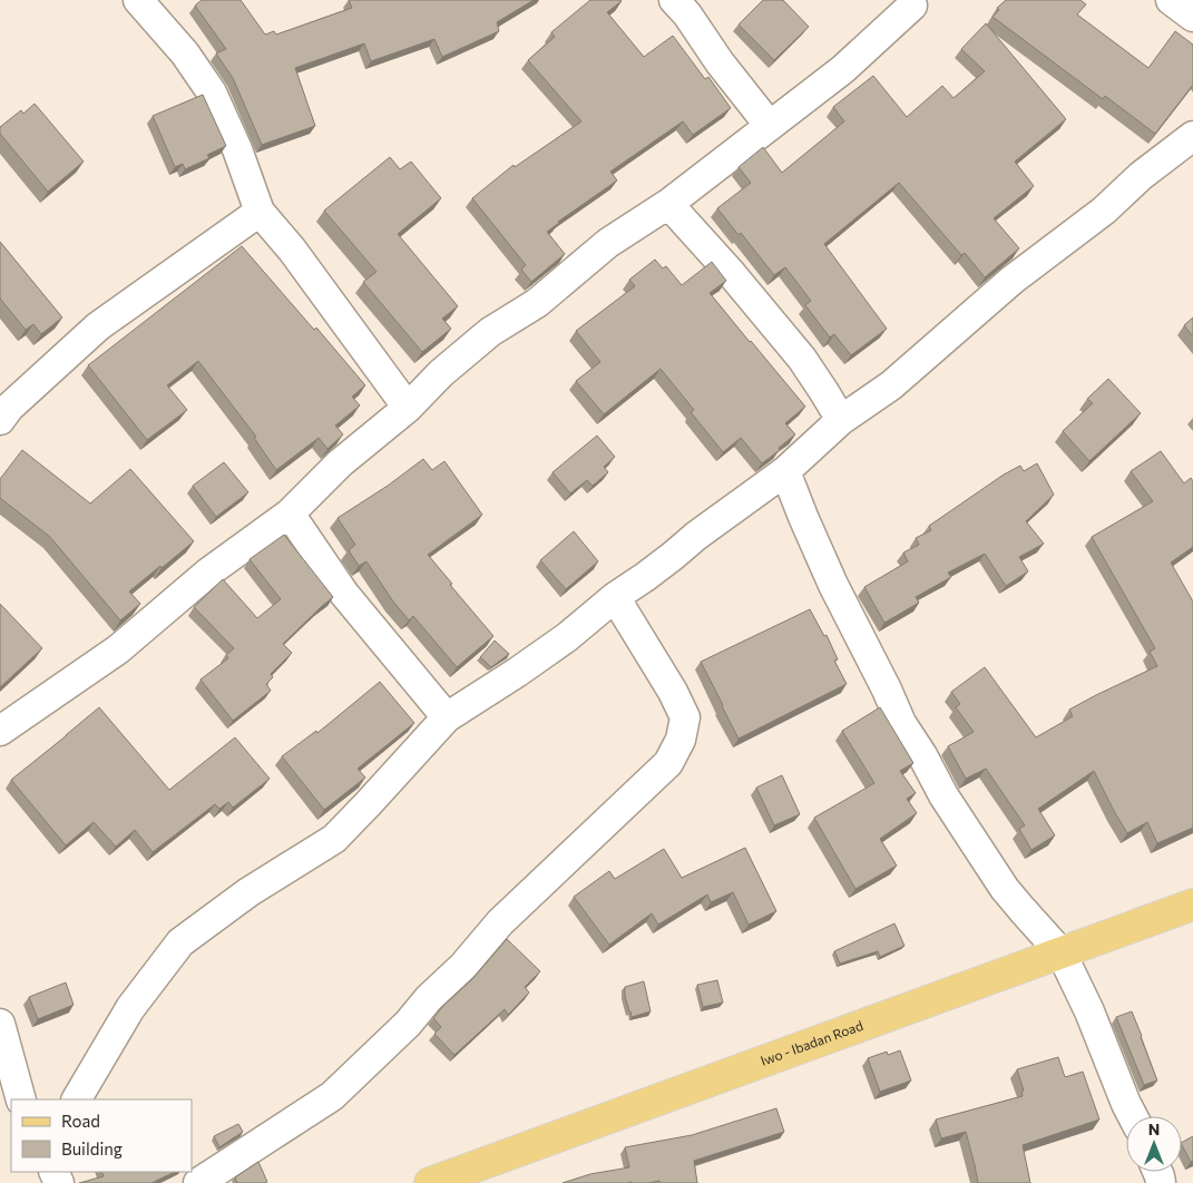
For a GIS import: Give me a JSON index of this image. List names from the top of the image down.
{
  "streets": {
    "main road": ["Iwo - Ibadan Road"]
  },
  "legend": ["Road", "Building"],
  "north": "top"
}
